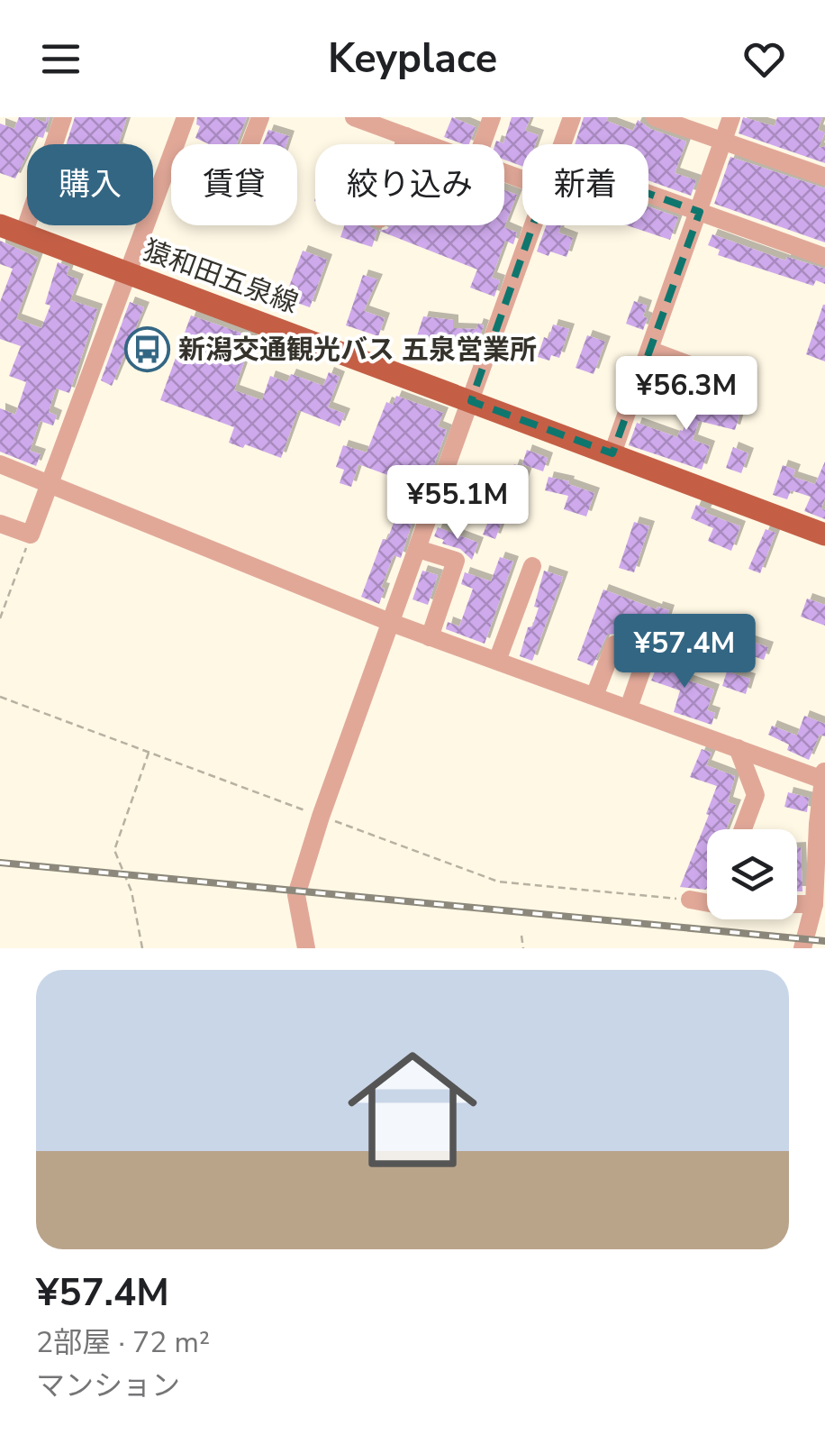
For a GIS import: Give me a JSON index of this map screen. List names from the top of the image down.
{
  "streets": {
    "main road": ["猿和田五泉線"]
  },
  "places": {
    "bus stop": ["新潟交通観光バス 五泉営業所"]
  },
  "page": {
    "header": "Keyplace",
    "chip": [
      "購入",
      "賃貸",
      "絞り込み",
      "新着"
    ],
    "price": ["¥56.3M", "¥55.1M", "¥57.4M"],
    "list": [
      {
        "name": "¥57.4M",
        "note": "2部屋 · 72 m² · マンション"
      }
    ]
  }
}
